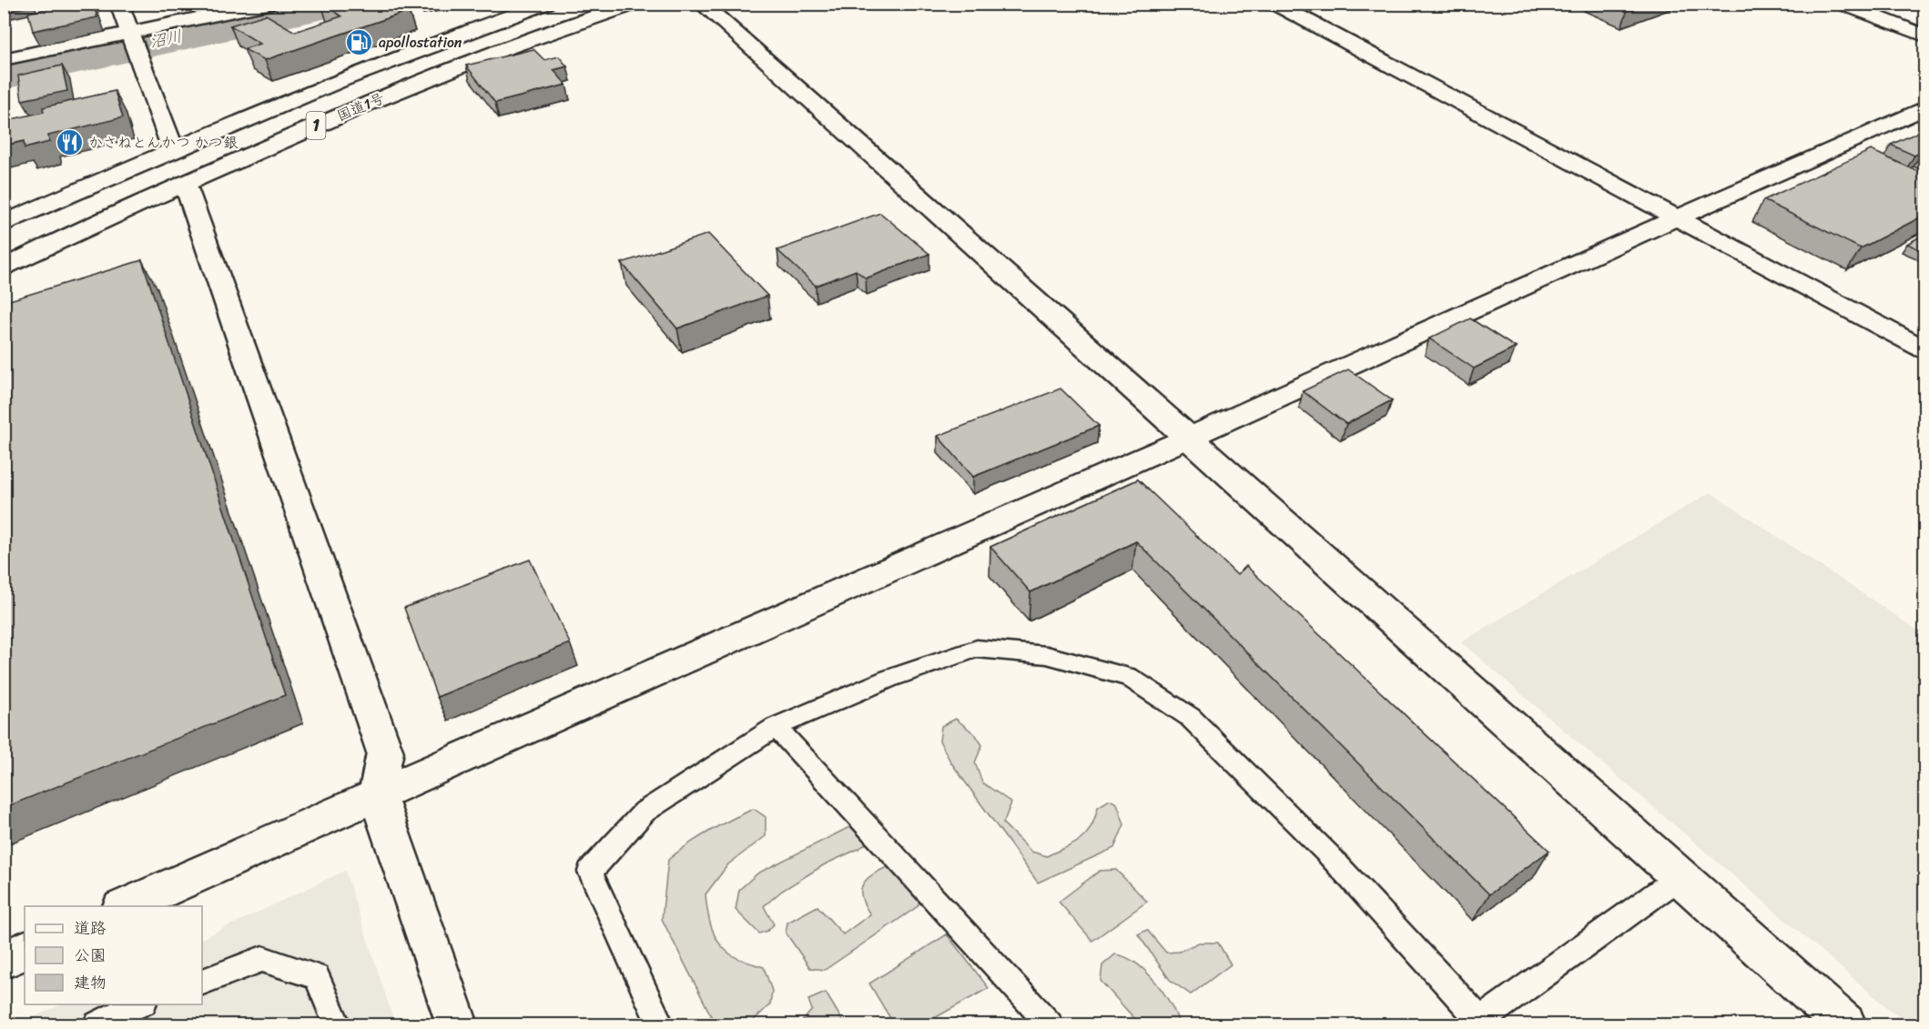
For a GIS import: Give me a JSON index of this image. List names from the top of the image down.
{
  "streets": {
    "main road": ["国道1号", "1"]
  },
  "water": ["沼川"],
  "places": {
    "fuel station": ["apollostation"],
    "restaurant": ["かさねとんかつ かつ銀"]
  },
  "legend": ["道路", "公園", "建物"]
}
